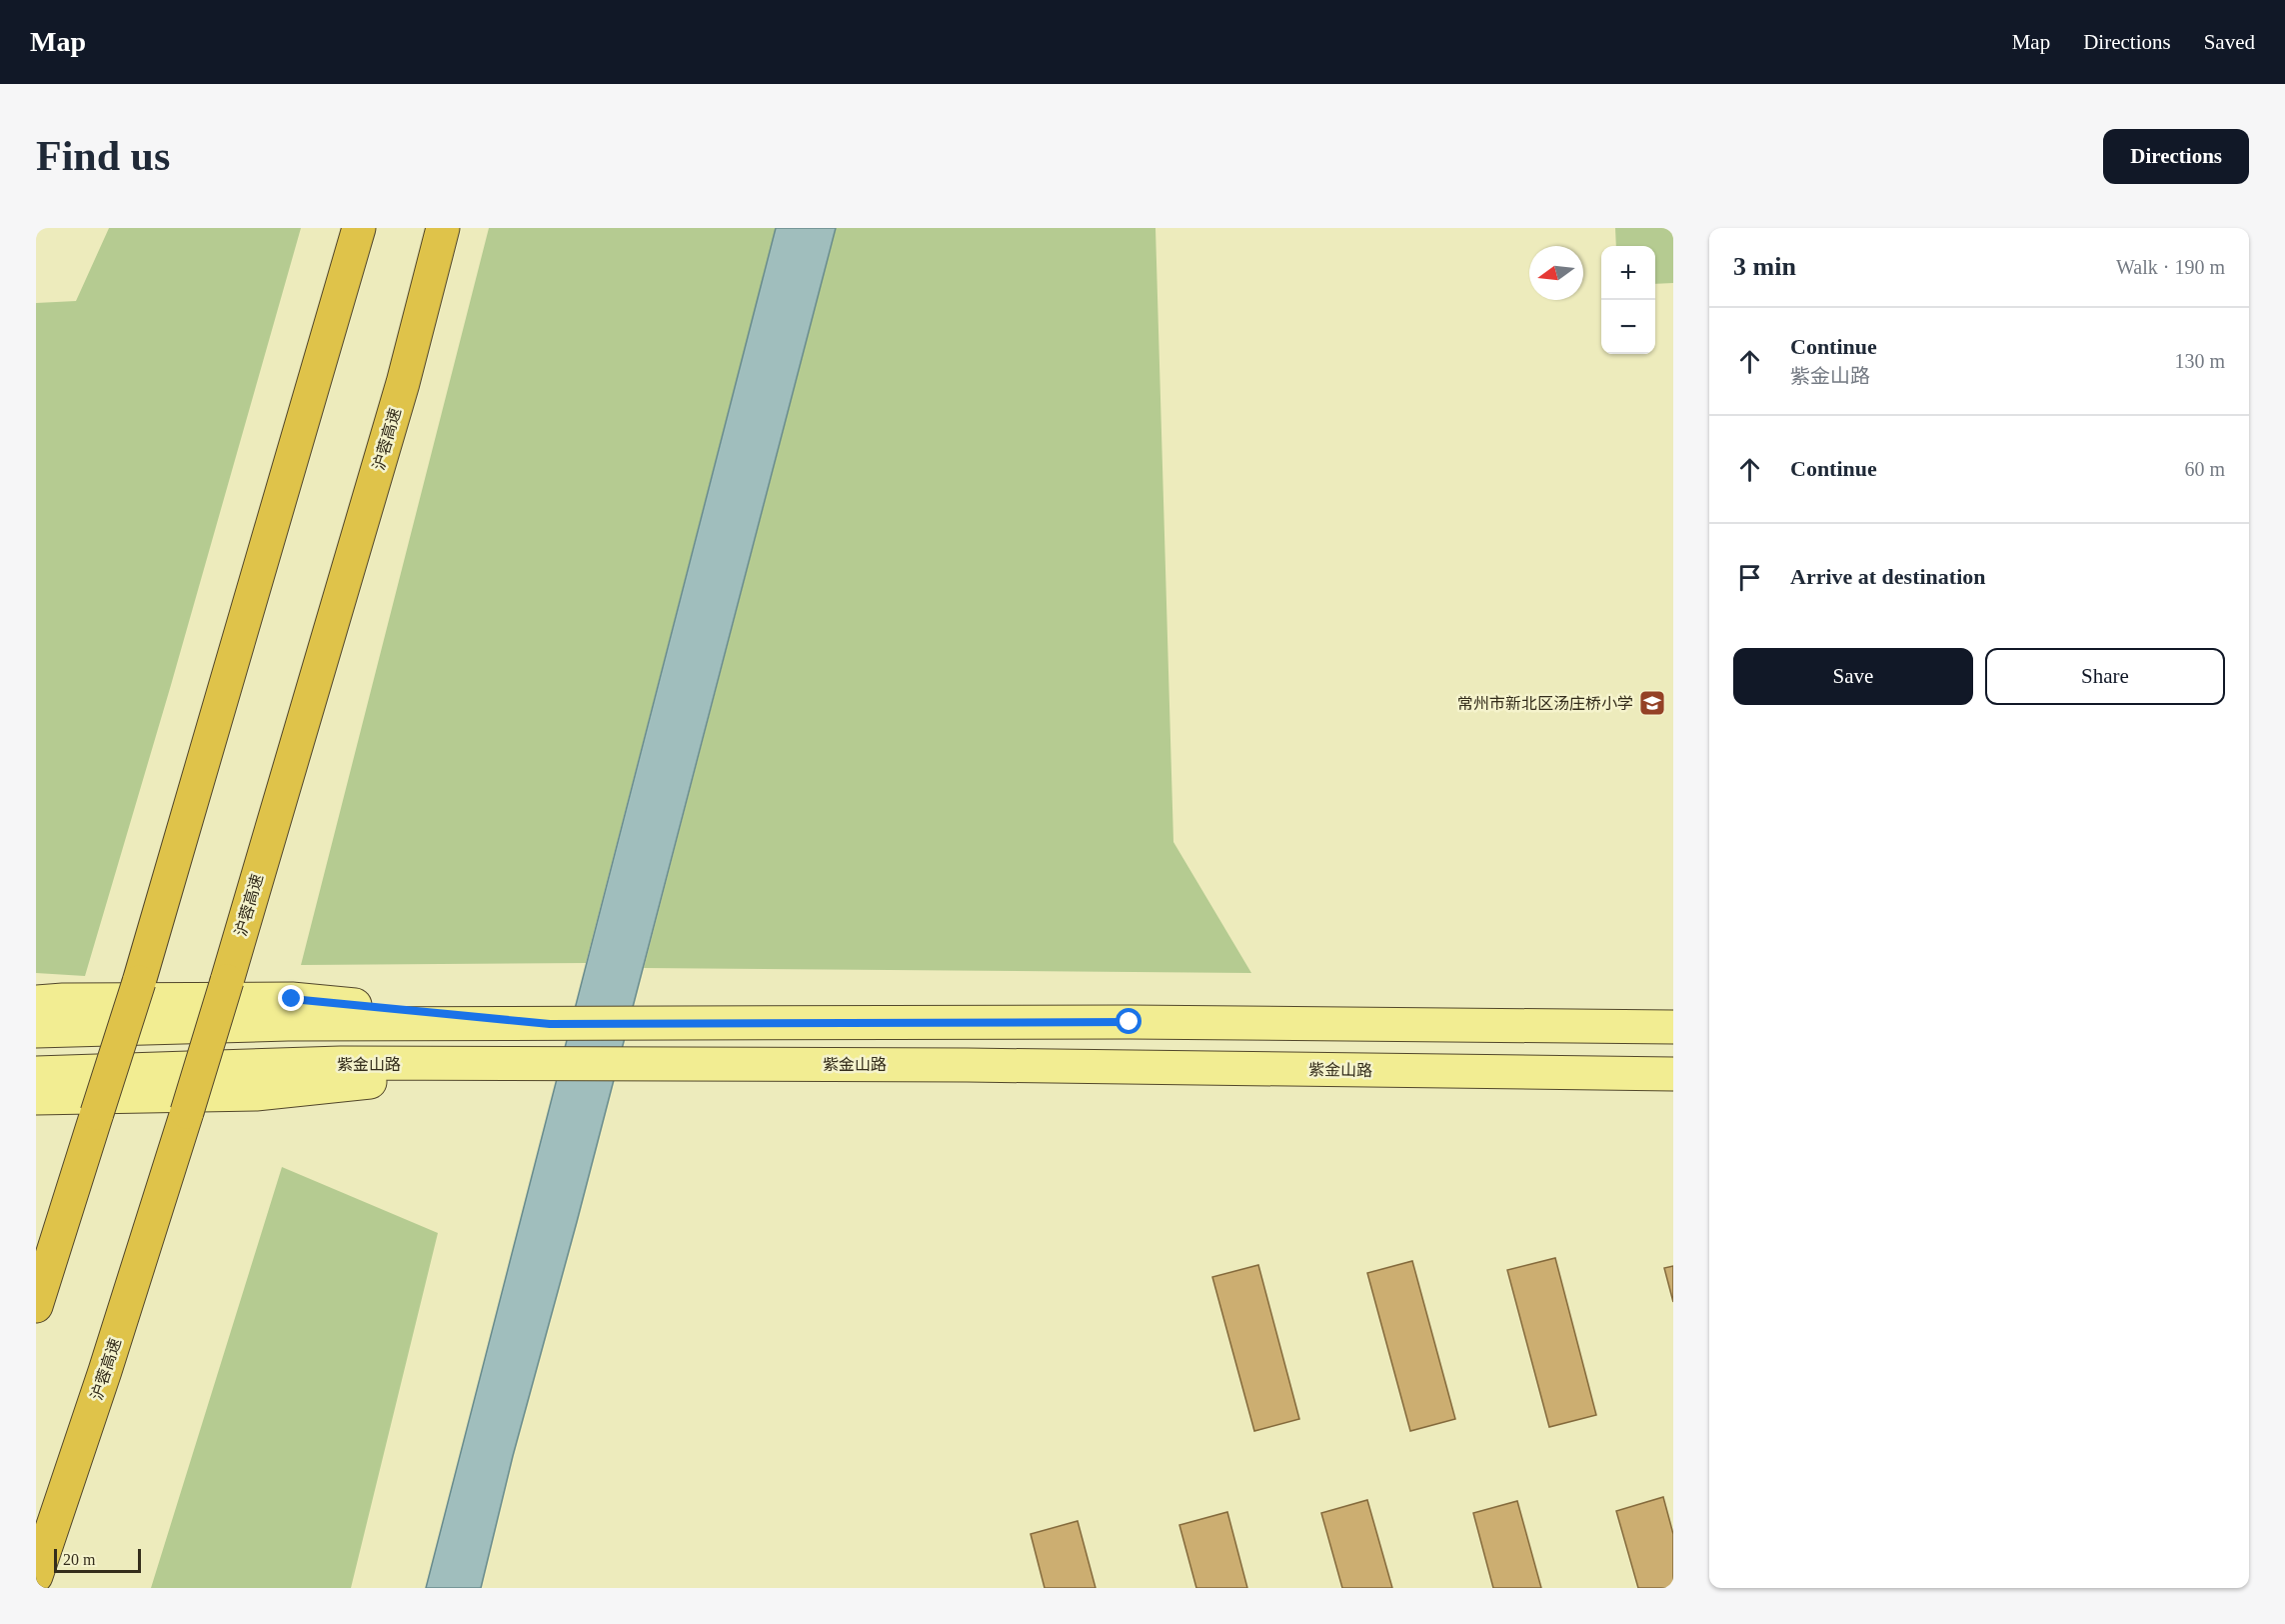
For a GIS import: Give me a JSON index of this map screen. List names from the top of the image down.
{
  "streets": {
    "highway": ["沪蓉高速"],
    "main road": ["紫金山路"]
  },
  "places": {
    "school or university": ["常州市新北区汤庄桥小学"]
  },
  "scale_bar": "20 m",
  "north": "left",
  "page": {
    "header": "Map",
    "nav": ["Map", "Directions", "Saved"],
    "buttons": [
      "Directions",
      ["Save", "Share"]
    ],
    "title": "Find us",
    "heading": ["3 min", "Walk · 190 m"],
    "map_buttons": ["+", "−"],
    "list": [
      ["Continue", "紫金山路", "130 m"],
      ["Continue", "60 m"],
      "Arrive at destination"
    ],
    "scale": "20 m"
  }
}
